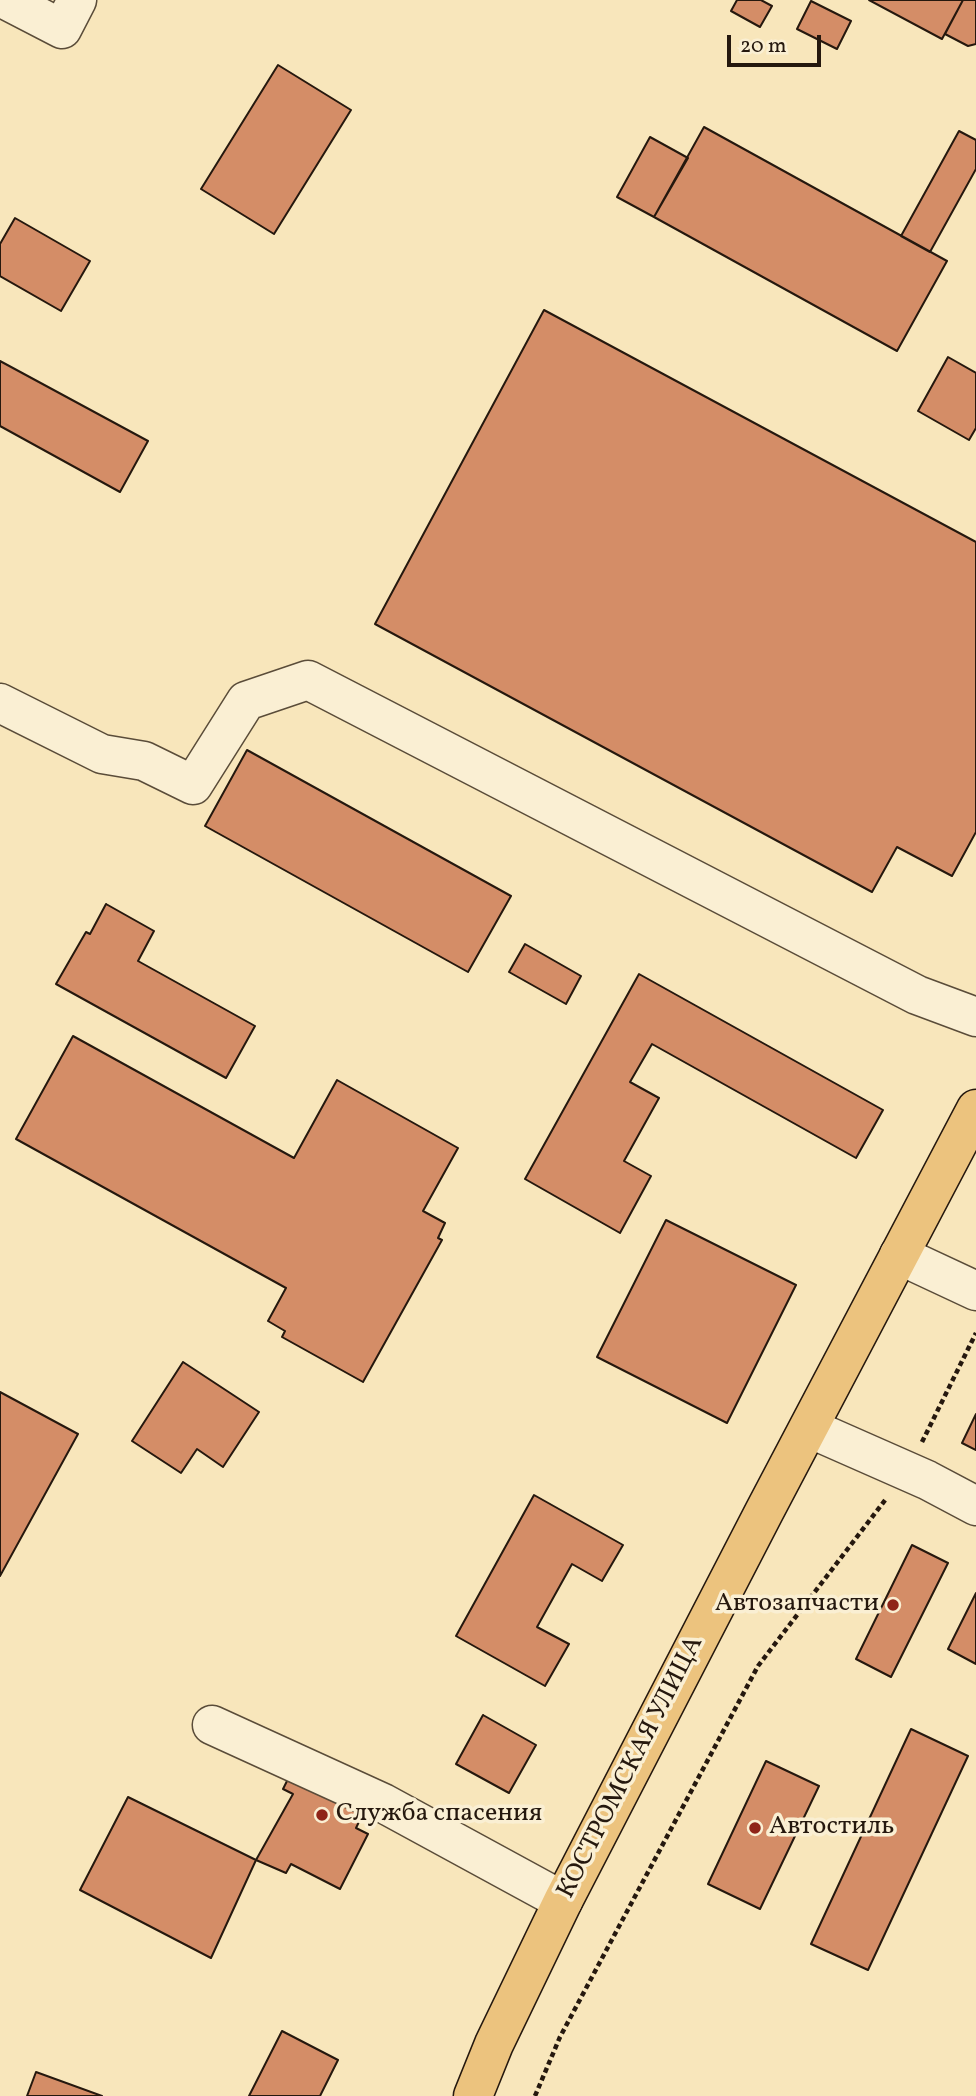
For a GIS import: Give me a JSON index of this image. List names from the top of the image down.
{
  "streets": {
    "main road": ["КОСТРОМСКАЯ УЛИЦА"]
  },
  "places": ["Автозапчасти", "Служба спасения", "Автостиль"],
  "scale_bar": "20 m"
}
